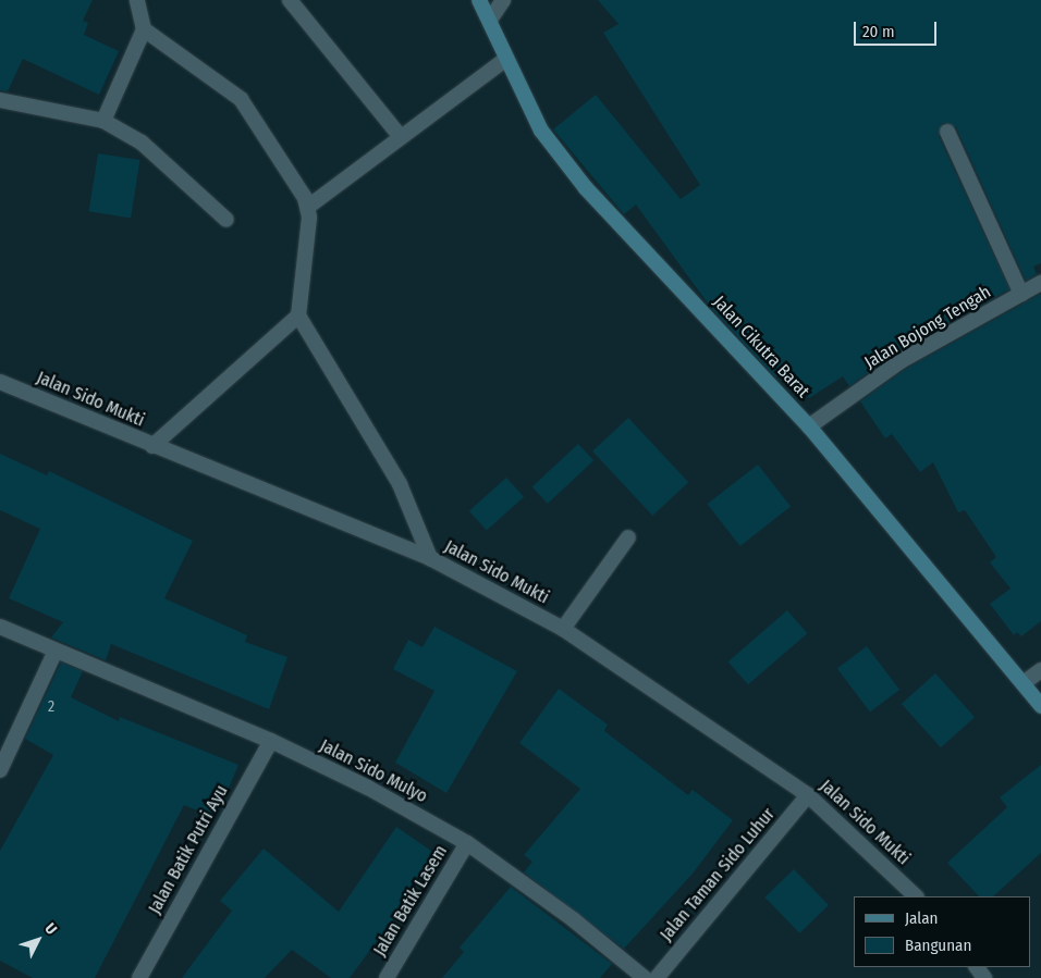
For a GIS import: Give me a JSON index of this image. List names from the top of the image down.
{
  "streets": {
    "main road": ["Jalan Cikutra Barat"],
    "street": [
      "Jalan Bojong Tengah",
      "Jalan Sido Mukti",
      "Jalan Sido Mulyo",
      "Jalan Batik Putri Ayu",
      "Jalan Taman Sido Luhur",
      "Jalan Batik Lasem"
    ]
  },
  "crossings": [
    ["Jalan Bojong Tengah", "Jalan Cikutra Barat"],
    ["Jalan Sido Mukti", "Jalan Taman Sido Luhur"],
    ["Jalan Sido Mulyo", "Jalan Batik Putri Ayu"],
    ["Jalan Sido Mulyo", "Jalan Batik Lasem"]
  ],
  "house_numbers": ["2"],
  "legend": ["Jalan", "Bangunan"],
  "scale_bar": "20 m",
  "north": "top right"
}
